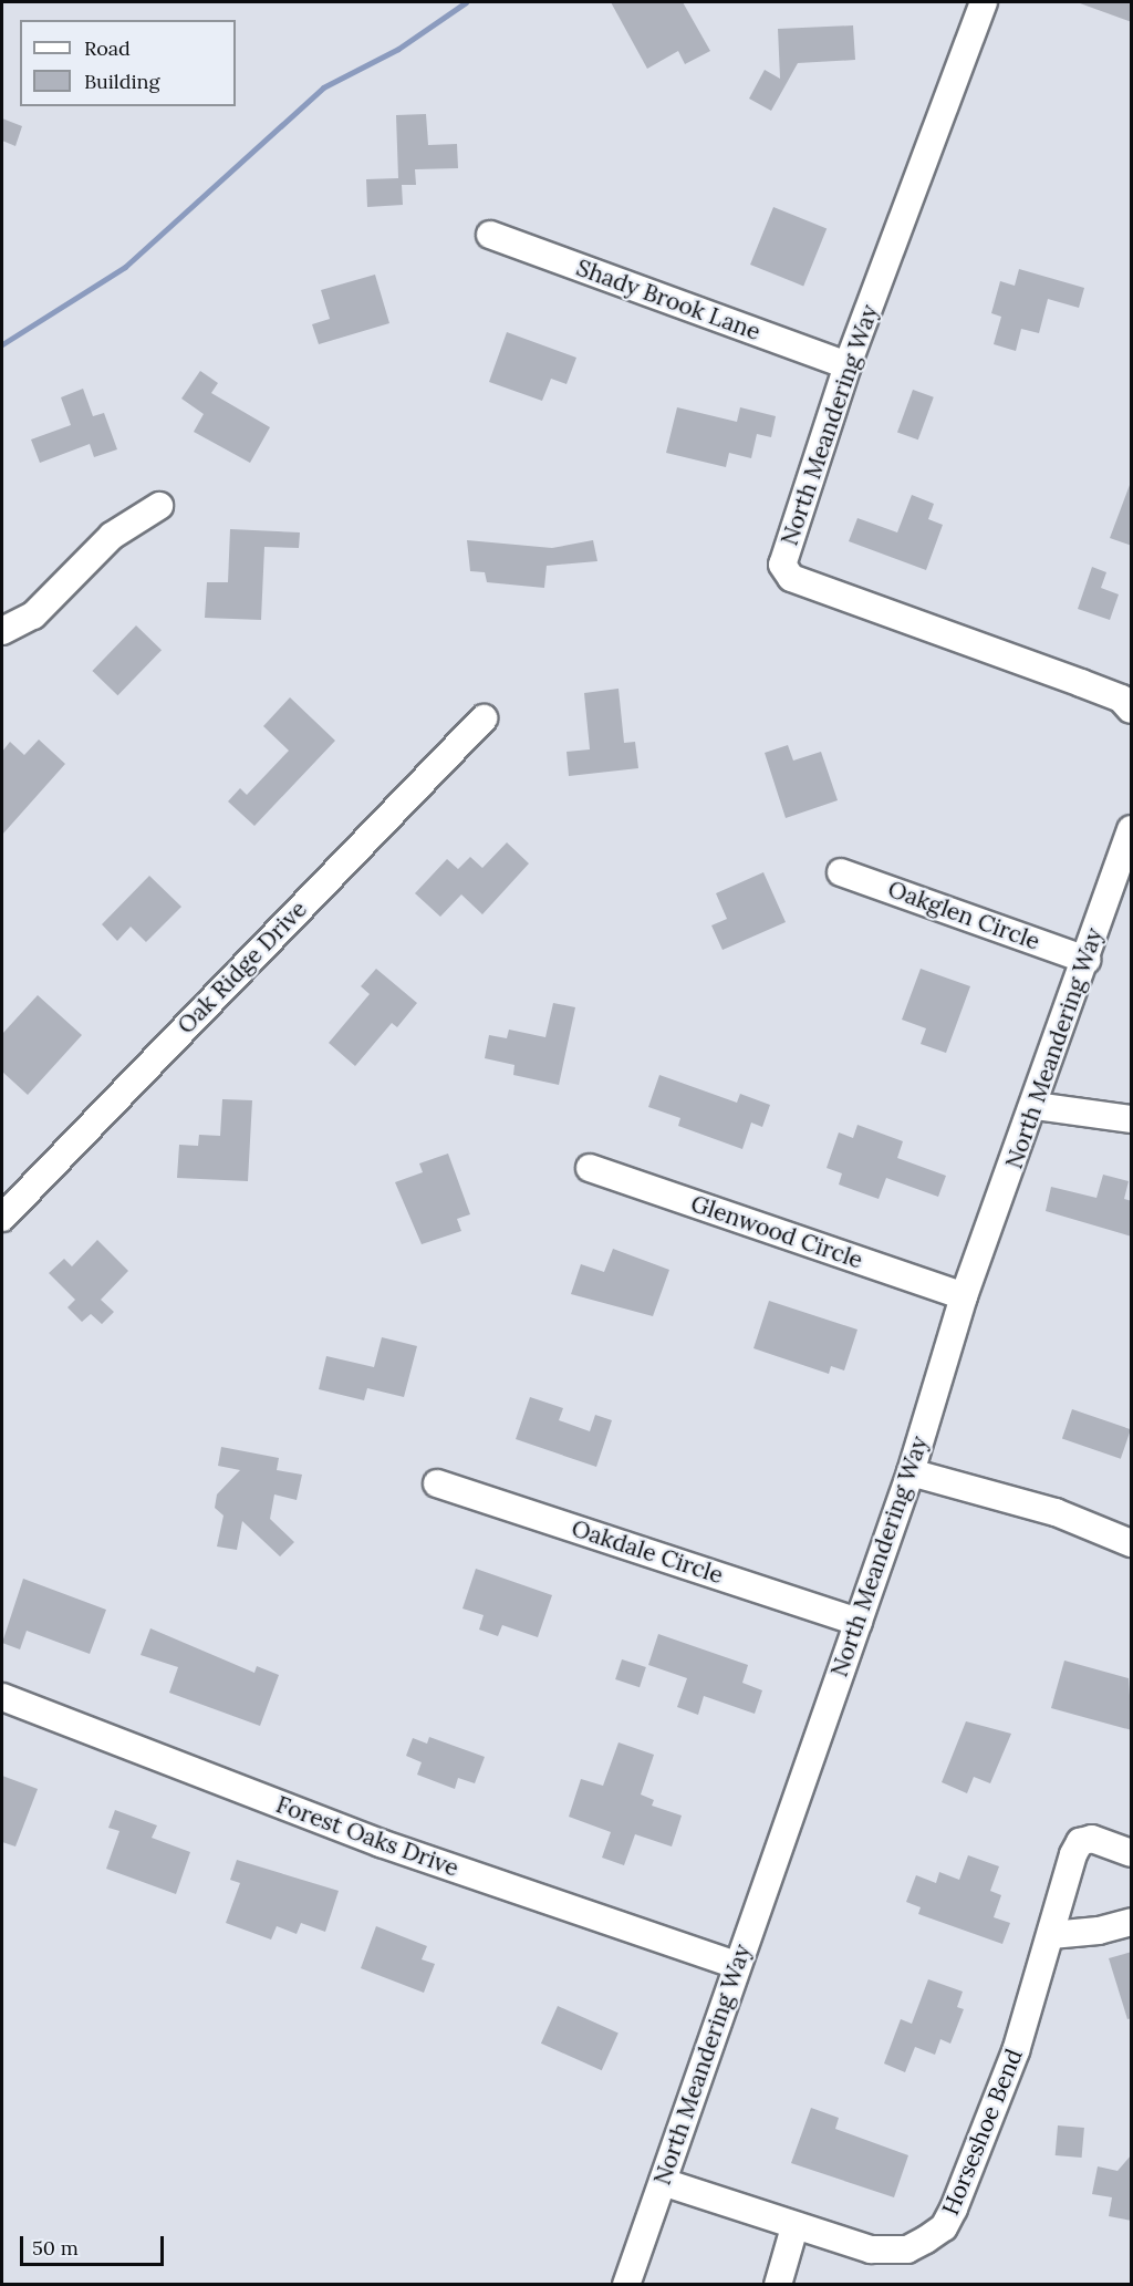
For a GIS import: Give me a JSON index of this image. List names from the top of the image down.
{
  "streets": {
    "street": [
      "Shady Brook Lane",
      "North Meandering Way",
      "Oakglen Circle",
      "Oak Ridge Drive",
      "Glenwood Circle",
      "Oakdale Circle",
      "Forest Oaks Drive",
      "Horseshoe Bend"
    ]
  },
  "crossings": [
    ["Shady Brook Lane", "North Meandering Way"],
    ["North Meandering Way", "Oakglen Circle"],
    ["North Meandering Way", "Glenwood Circle"],
    ["North Meandering Way", "Oakdale Circle"],
    ["North Meandering Way", "Forest Oaks Drive"],
    ["North Meandering Way", "Horseshoe Bend"]
  ],
  "legend": ["Road", "Building"],
  "scale_bar": "50 m"
}
